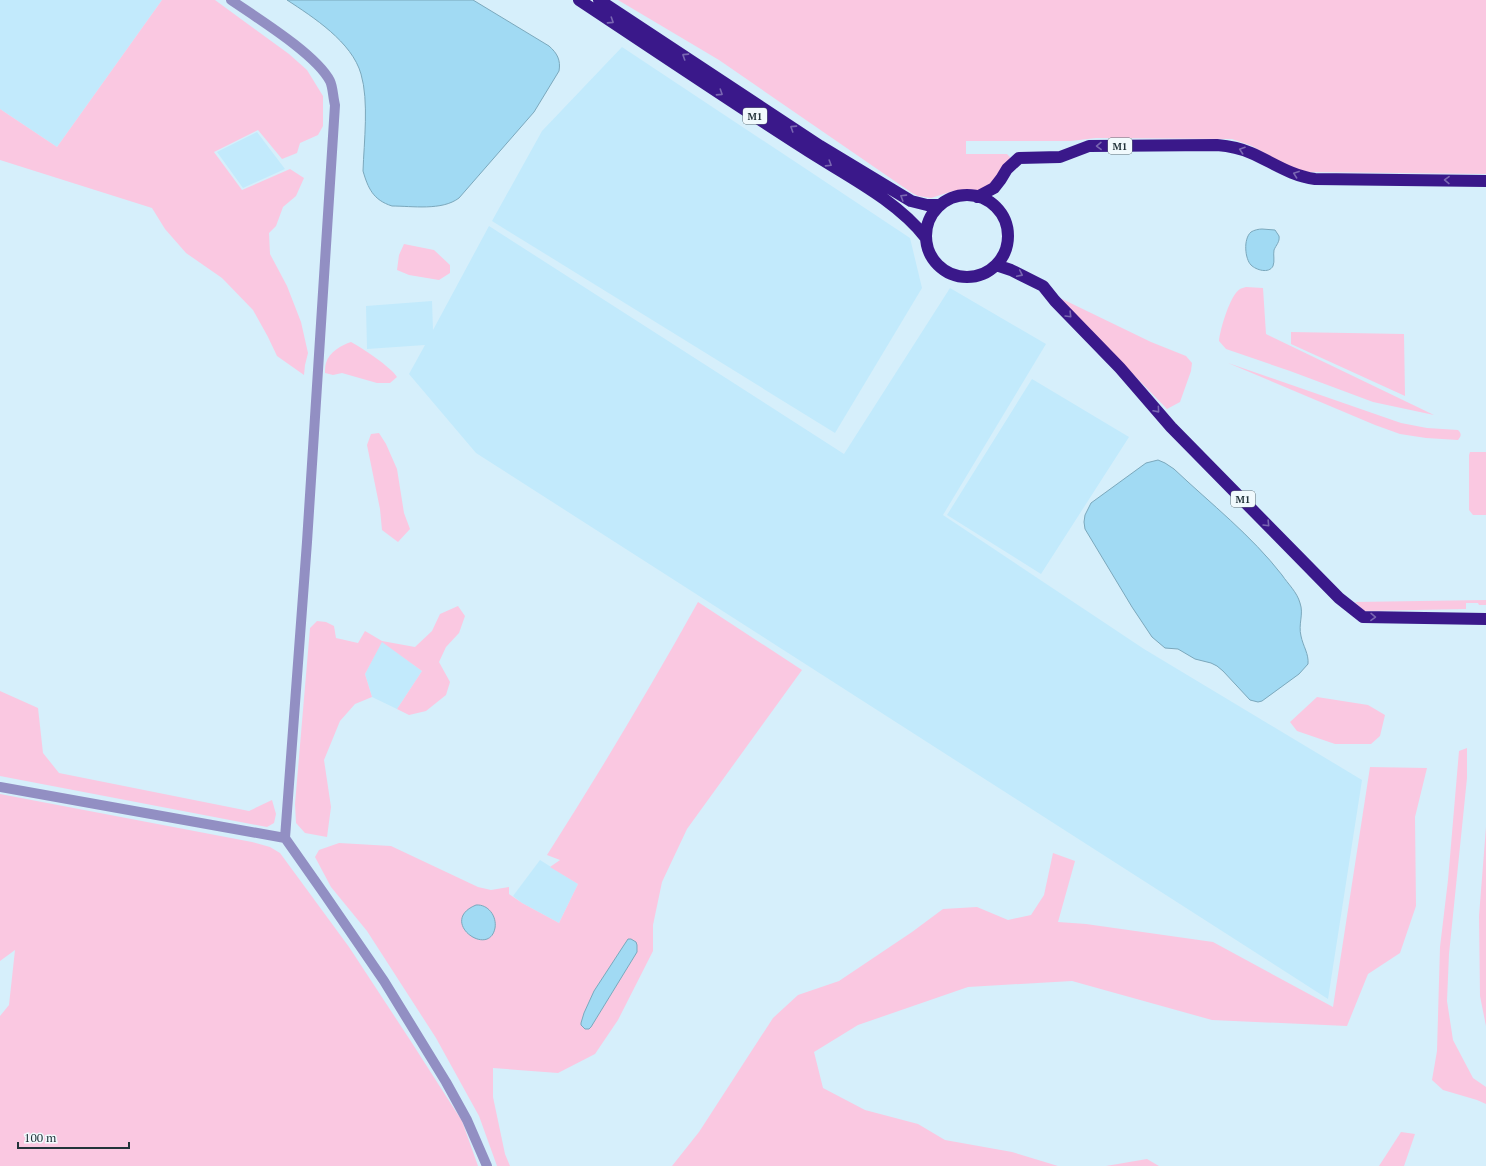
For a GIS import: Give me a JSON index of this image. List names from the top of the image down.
{
  "streets": {
    "highway": ["М1"]
  },
  "scale_bar": "100 m"
}
